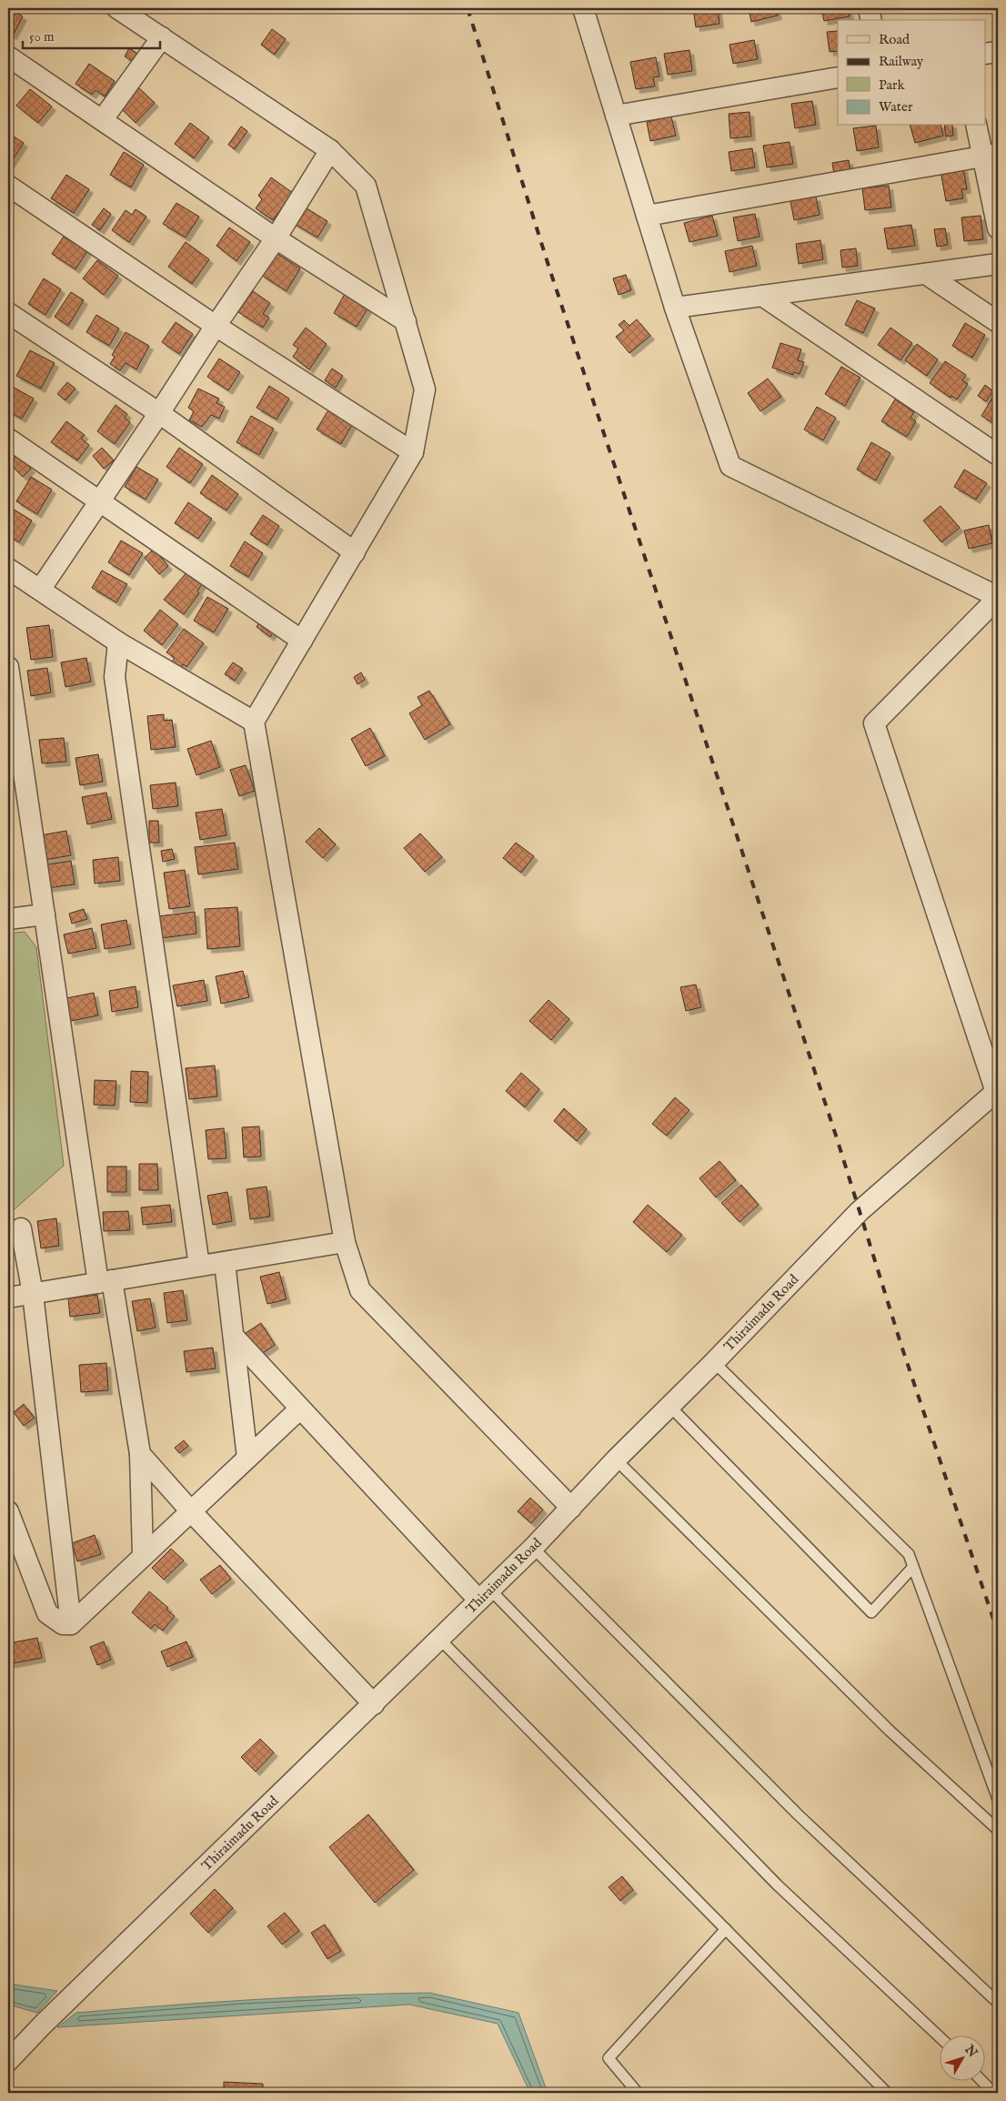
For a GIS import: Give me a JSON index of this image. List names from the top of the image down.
{
  "streets": {
    "street": ["Thiraimadu Road"]
  },
  "legend": [
    "Road",
    "Railway",
    "Park",
    "Water"
  ],
  "scale_bar": "50 m",
  "north": "top right"
}
